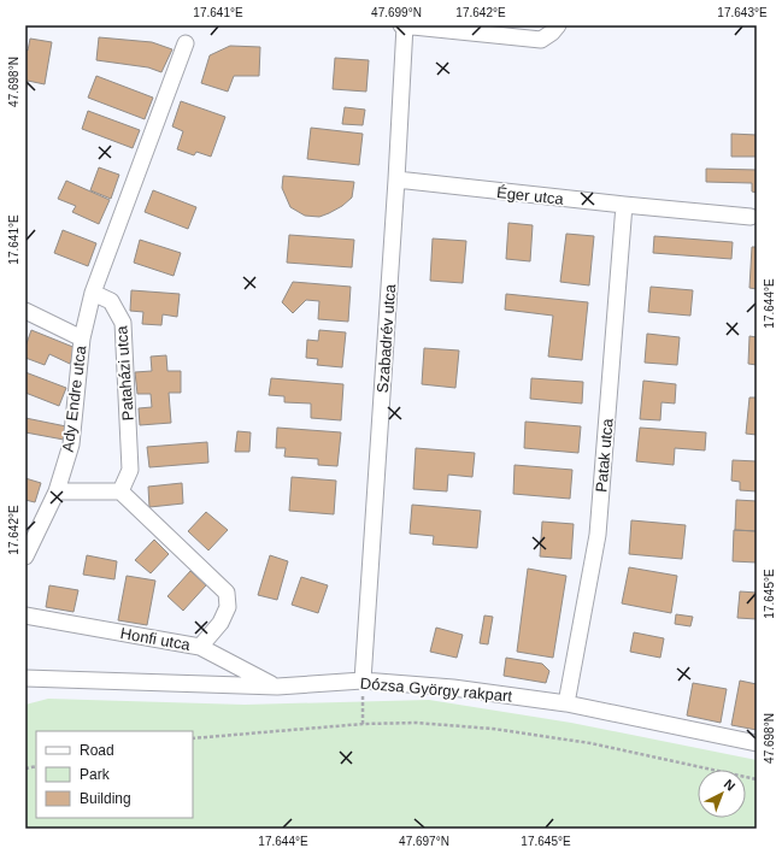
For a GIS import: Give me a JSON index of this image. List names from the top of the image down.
{
  "streets": {
    "street": [
      "Éger utca",
      "Szabadrév utca",
      "Pataházi utca",
      "Ady Endre utca",
      "Patak utca",
      "Honfi utca",
      "Dózsa György rakpart"
    ]
  },
  "crossings": [
    ["Éger utca", "Szabadrév utca"],
    ["Éger utca", "Patak utca"],
    ["Szabadrév utca", "Dózsa György rakpart"],
    ["Pataházi utca", "Ady Endre utca"],
    ["Patak utca", "Dózsa György rakpart"],
    ["Honfi utca", "Dózsa György rakpart"]
  ],
  "legend": ["Road", "Park", "Building"],
  "north": "top right",
  "coordinates": [
    "17.641°E",
    "47.699°N",
    "17.642°E",
    "17.643°E",
    "47.698°N",
    "17.644°E",
    "17.645°E",
    "47.697°N"
  ]
}
